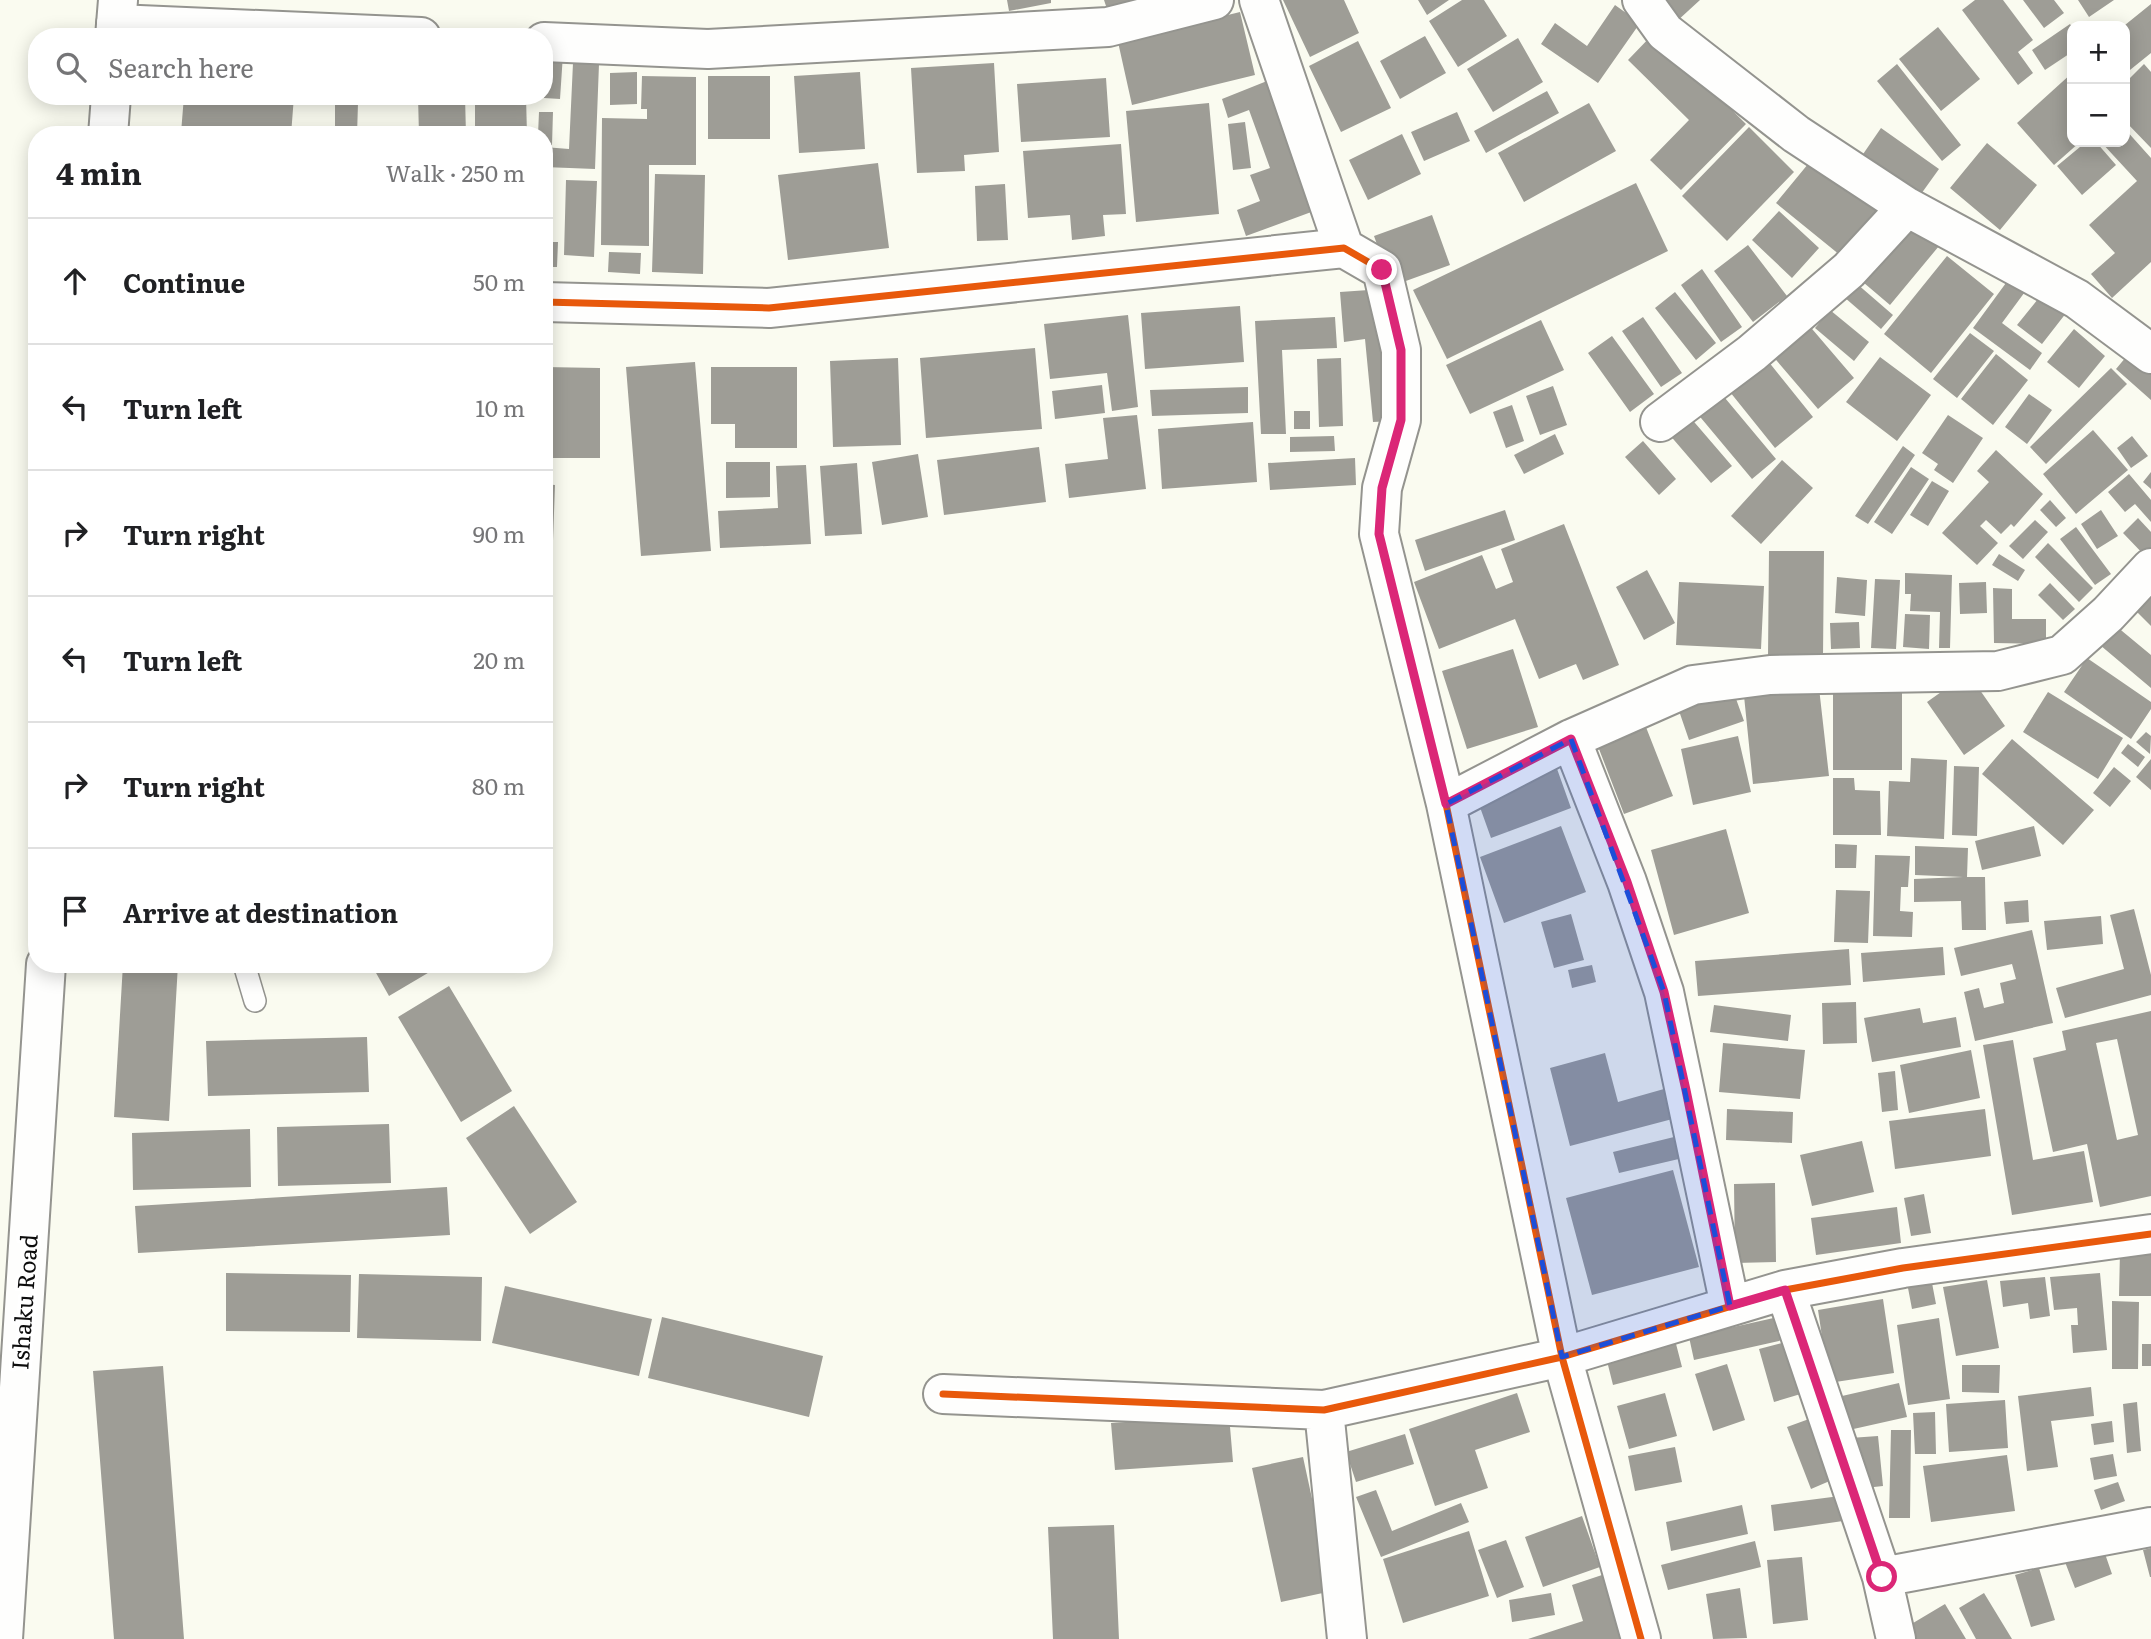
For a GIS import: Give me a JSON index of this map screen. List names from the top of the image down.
{
  "streets": {
    "street": ["Ishaku Road"]
  },
  "page": {
    "map_buttons": ["+", "−"],
    "search": "Search here",
    "heading": ["4 min", "Walk · 250 m"],
    "list": [
      ["Continue", "50 m"],
      ["Turn left", "10 m"],
      ["Turn right", "90 m"],
      ["Turn left", "20 m"],
      ["Turn right", "80 m"],
      "Arrive at destination"
    ]
  }
}
